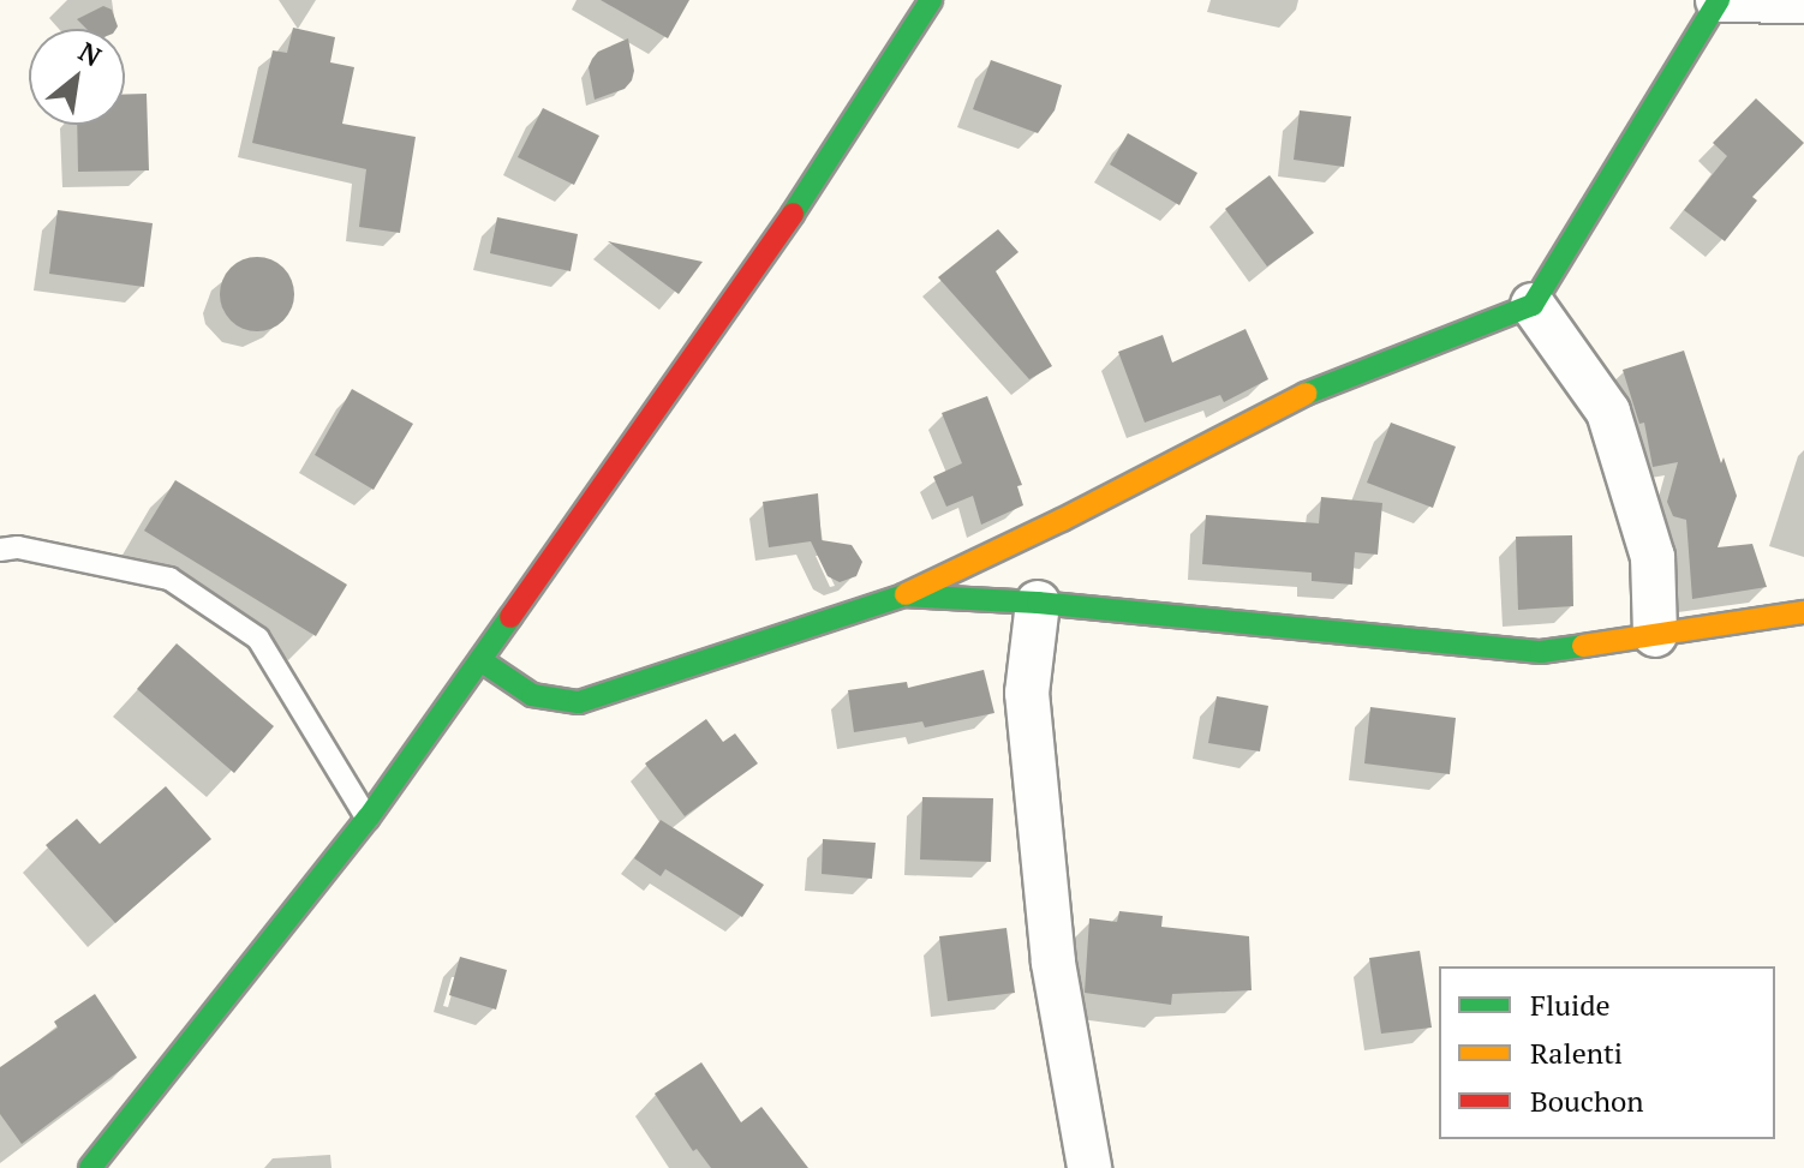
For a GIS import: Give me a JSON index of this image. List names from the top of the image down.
{
  "legend": ["Fluide", "Ralenti", "Bouchon"],
  "north": "top right"
}
